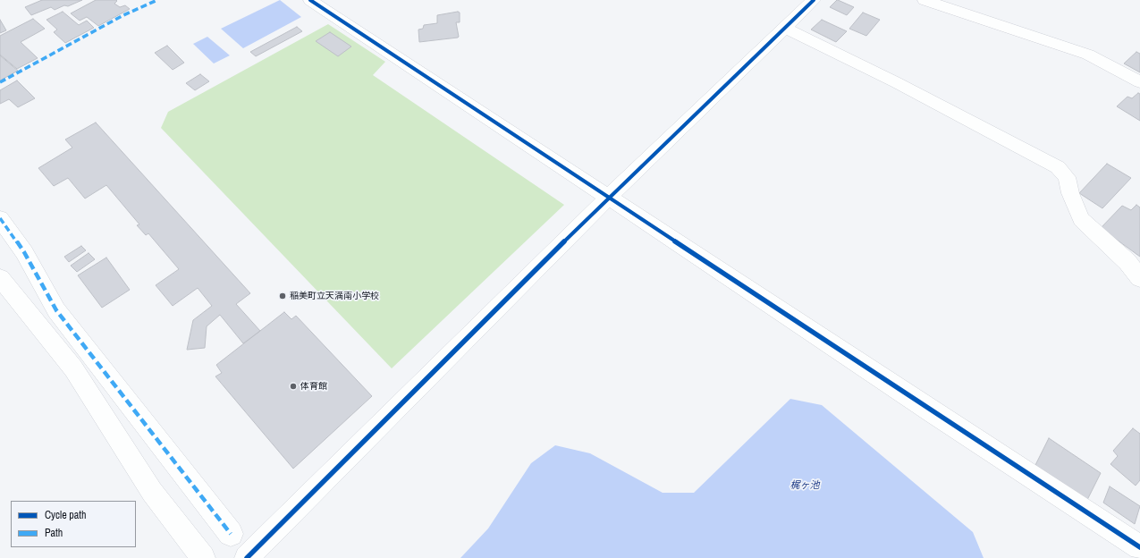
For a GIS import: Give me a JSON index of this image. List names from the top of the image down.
{
  "water": ["梶ヶ池"],
  "places": ["稲美町立天満南小学校", "体育館"],
  "legend": ["Cycle path", "Path"]
}
